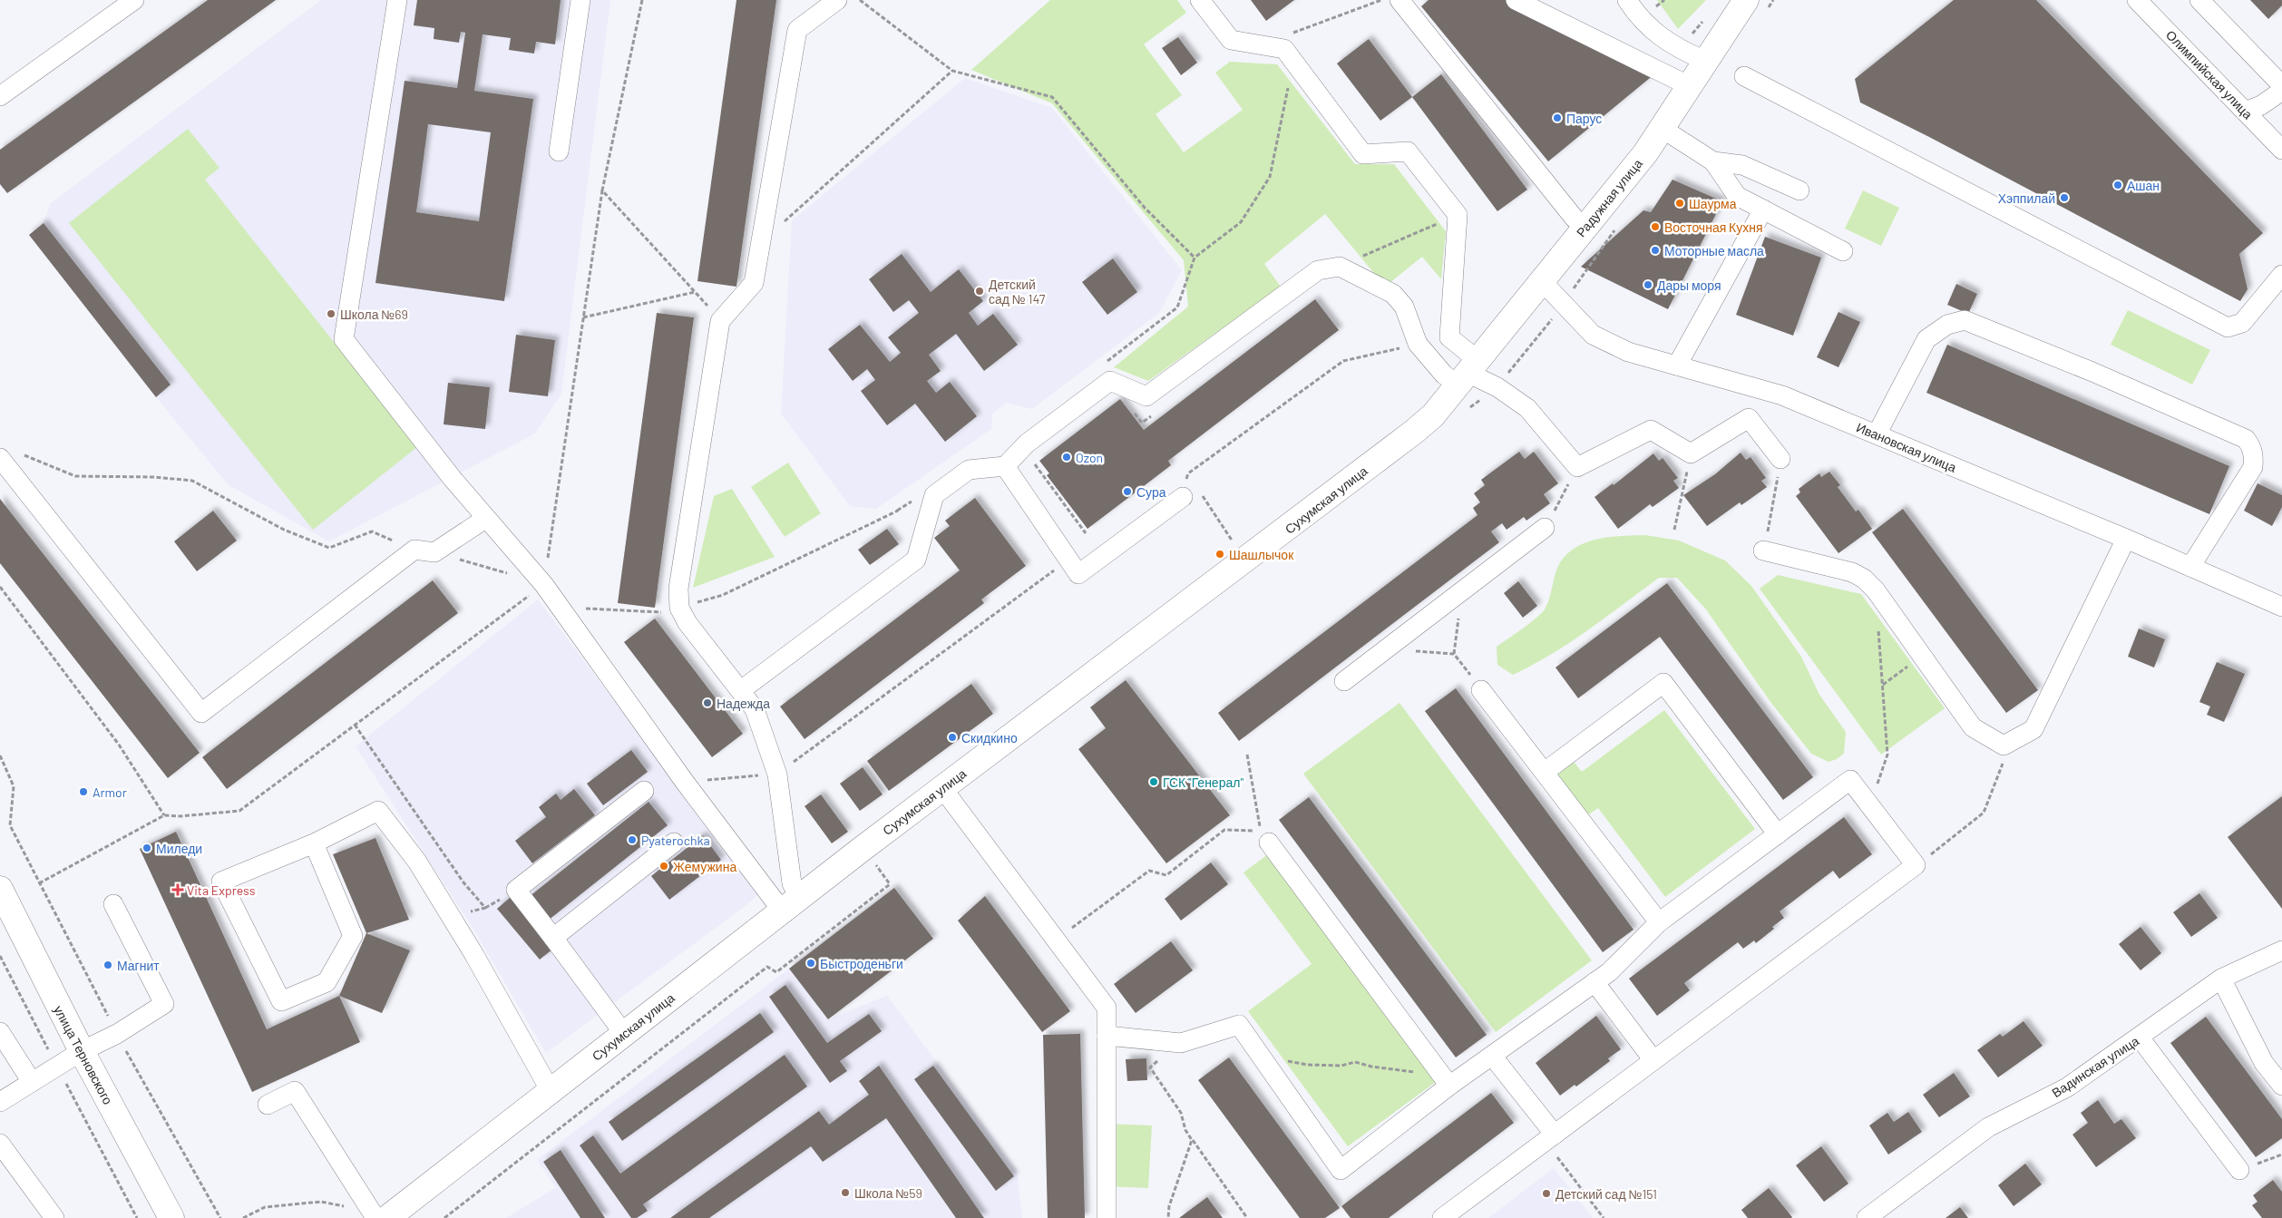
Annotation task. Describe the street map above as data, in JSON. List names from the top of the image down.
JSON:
{
  "streets": {
    "main road": ["Радужная улица", "Сухумская улица", "улица Терновского"],
    "street": ["Олимпийская улица", "Ивановская улица", "Вадинская улица"]
  },
  "crossings": [
    ["Радужная улица", "Ивановская улица"],
    ["Радужная улица", "Сухумская улица"]
  ],
  "places": {
    "other": [
      "Парус",
      "Ашан",
      "Хэппилай",
      "Шаурма",
      "Восточная Кухня",
      "Моторные масла",
      "Дары моря",
      "Детский сад № 147",
      "Школа №69",
      "Ozon",
      "Сура",
      "Шашлычок",
      "Надежда",
      "Скидкино",
      "ГСК \"Генерал\"",
      "Armor",
      "Pyaterochka",
      "Миледи",
      "Жемужина",
      "Быстроденьги",
      "Магнит",
      "Школа №59",
      "Детский сад №151"
    ],
    "health": ["Vita Express"]
  }
}
